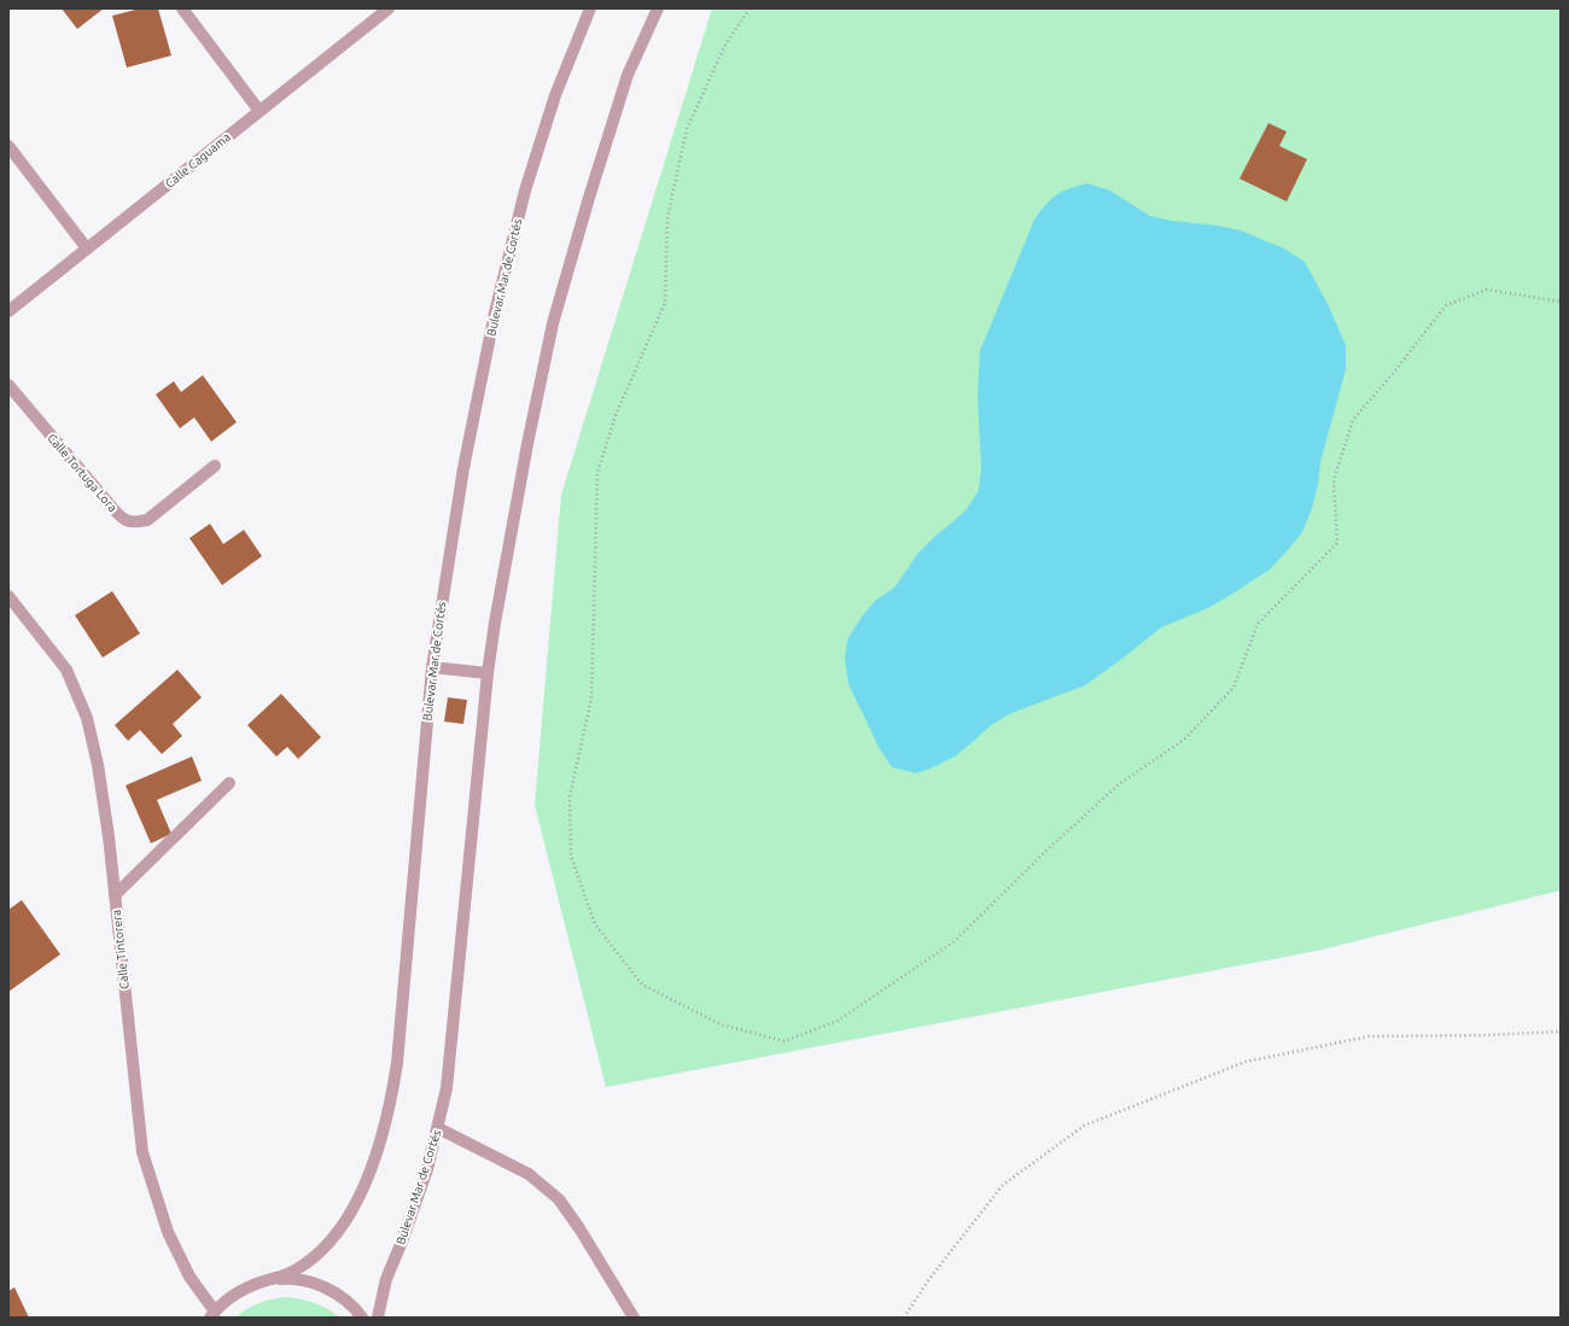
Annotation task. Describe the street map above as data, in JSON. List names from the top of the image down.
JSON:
{
  "streets": {
    "street": [
      "Calle Caguama",
      "Bulevar Mar de Cortés",
      "Calle Tortuga Lora",
      "Calle Tintorera"
    ]
  },
  "crossings": [
    ["Bulevar Mar de Cortés", "Calle Tintorera"]
  ]
}
